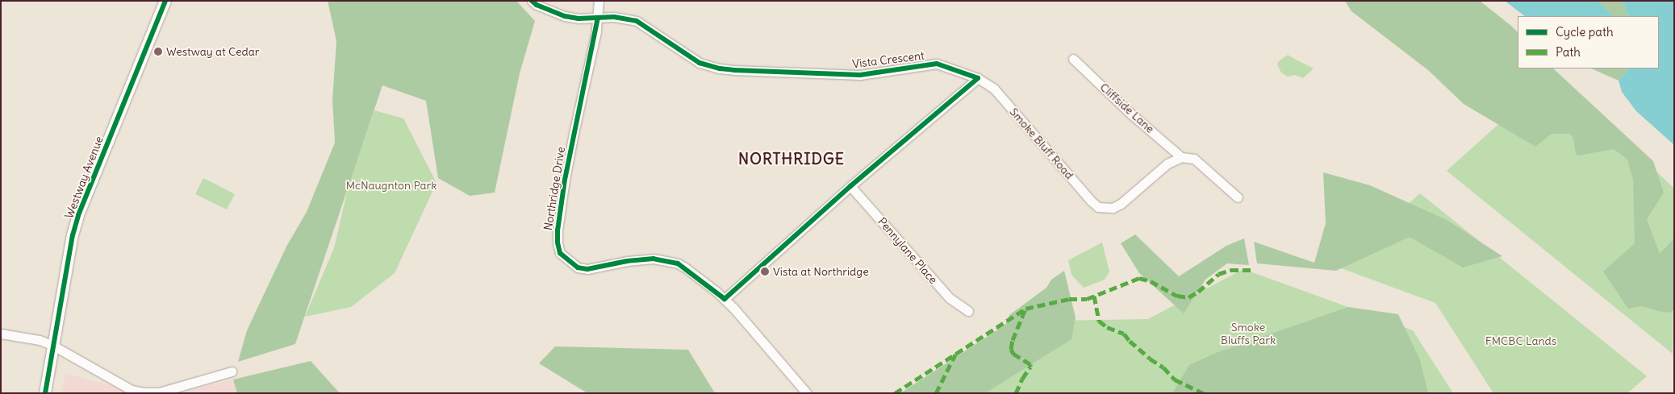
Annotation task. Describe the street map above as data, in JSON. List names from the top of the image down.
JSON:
{
  "streets": {
    "street": [
      "Vista Crescent",
      "Cliffside Lane",
      "Smoke Bluff Road",
      "Westway Avenue",
      "Northridge Drive",
      "Pennylane Place"
    ]
  },
  "crossings": [
    ["Vista Crescent", "Smoke Bluff Road"],
    ["Vista Crescent", "Northridge Drive"],
    ["Cliffside Lane", "Smoke Bluff Road"]
  ],
  "districts": ["NORTHRIDGE"],
  "parks": ["McNaugnton Park", "Smoke Bluffs Park", "FMCBC Lands"],
  "places": ["Westway at Cedar", "Vista at Northridge"],
  "legend": ["Cycle path", "Path"]
}
